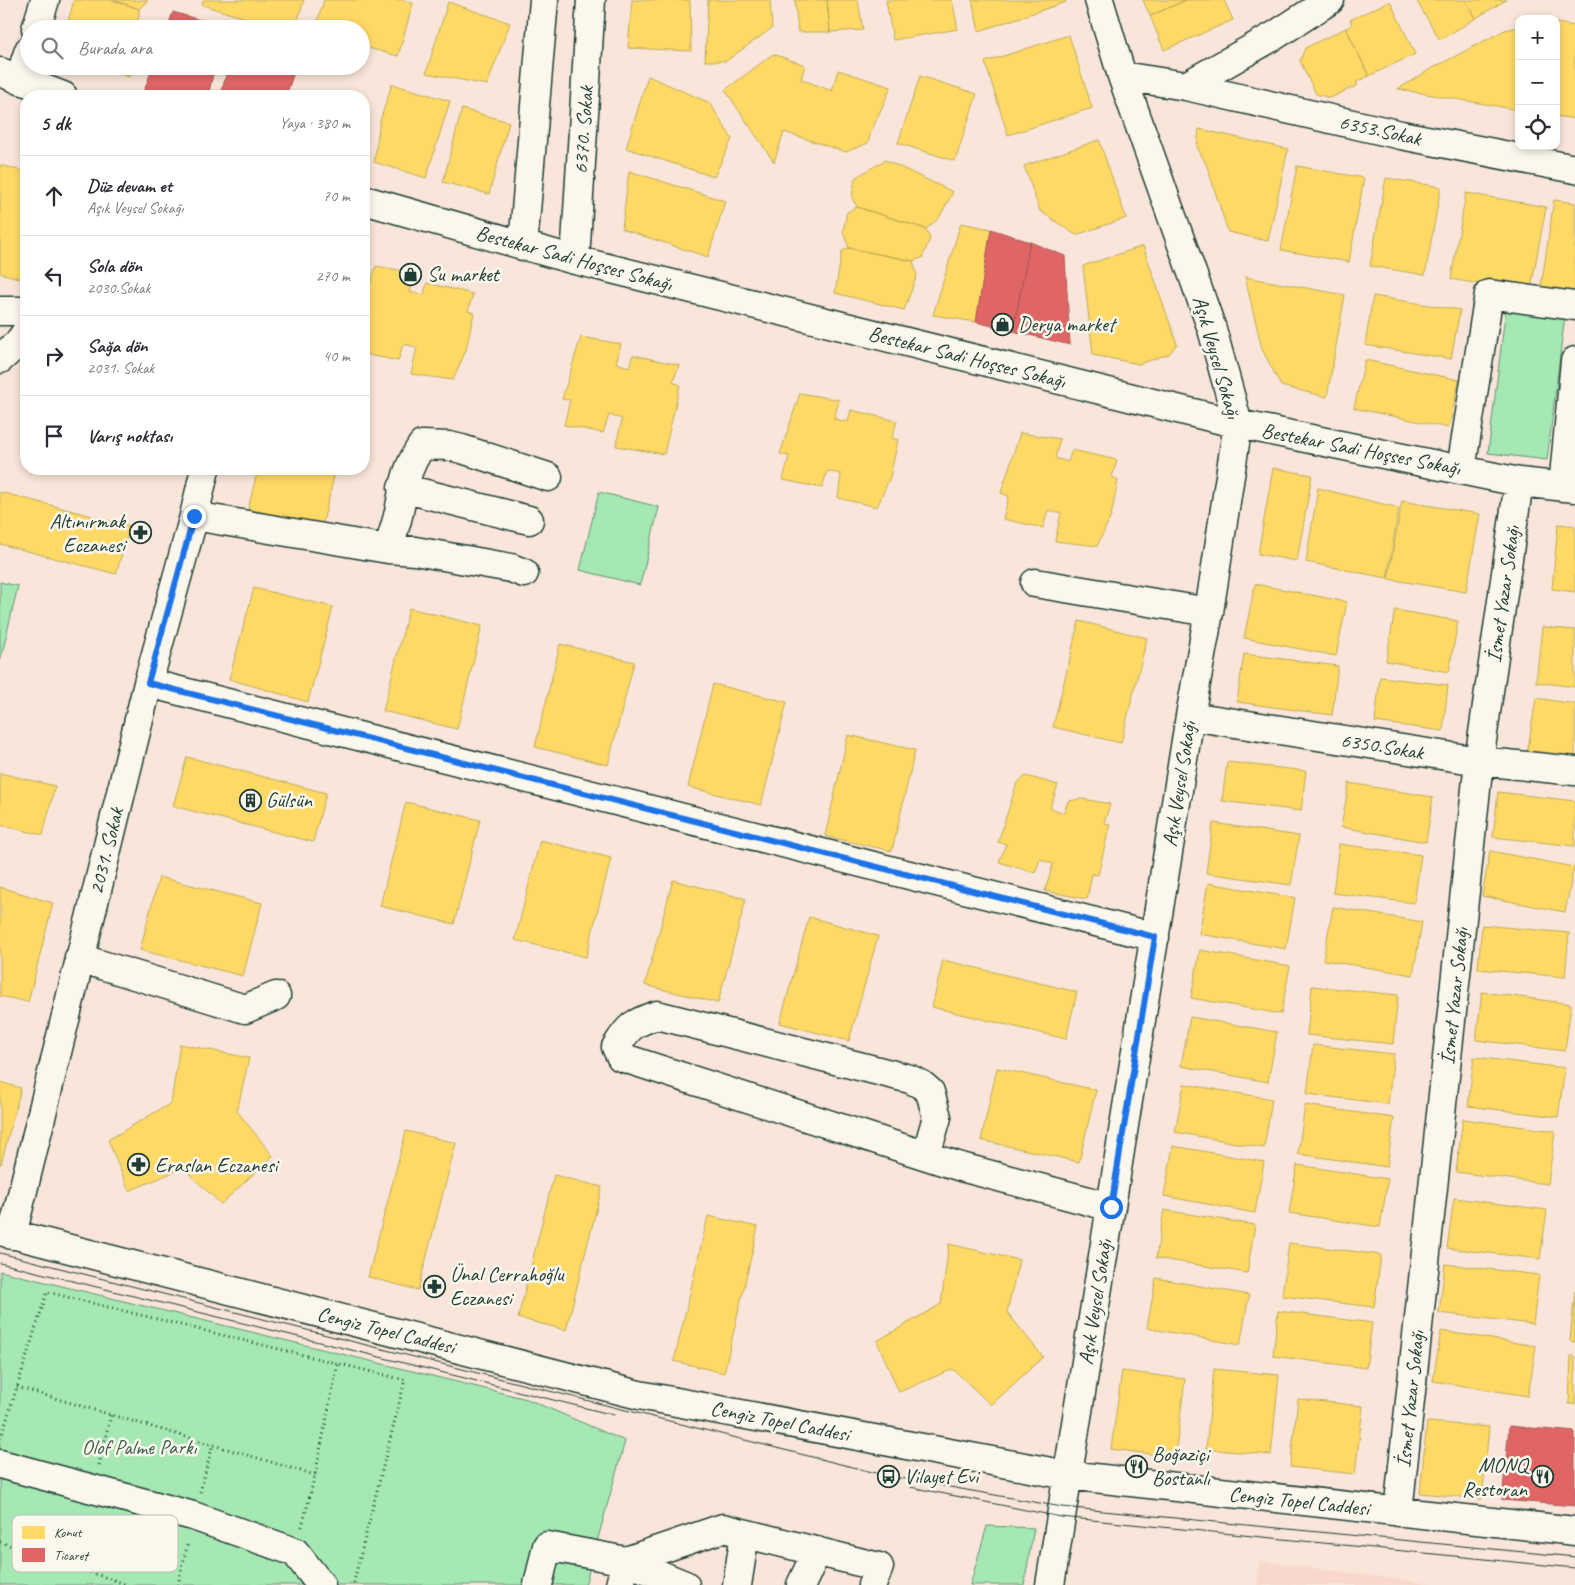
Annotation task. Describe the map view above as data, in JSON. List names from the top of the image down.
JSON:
{
  "streets": {
    "street": [
      "6370. Sokak",
      "6353.Sokak",
      "Bestekar Sadi Hoşses Sokağı",
      "Aşık Veysel Sokağı",
      "İsmet Yazar Sokağı",
      "6350.Sokak",
      "2031. Sokak",
      "Cengiz Topel Caddesi"
    ]
  },
  "crossings": [
    ["6370. Sokak", "Bestekar Sadi Hoşses Sokağı"],
    ["6353.Sokak", "Aşık Veysel Sokağı"],
    ["Bestekar Sadi Hoşses Sokağı", "Aşık Veysel Sokağı"],
    ["Bestekar Sadi Hoşses Sokağı", "İsmet Yazar Sokağı"],
    ["Aşık Veysel Sokağı", "6350.Sokak"],
    ["Aşık Veysel Sokağı", "Cengiz Topel Caddesi"],
    ["İsmet Yazar Sokağı", "6350.Sokak"],
    ["İsmet Yazar Sokağı", "Cengiz Topel Caddesi"],
    ["2031. Sokak", "Cengiz Topel Caddesi"]
  ],
  "parks": ["Olof Palme Parkı"],
  "places": {
    "shop": ["Su market", "Derya market"],
    "pharmacy": ["Altınırmak Eczanesi", "Eraslan Eczanesi", "Ünal Cerrahoğlu Eczanesi"],
    "building": ["Gülsün"],
    "restaurant": ["Boğaziçi Bostanlı", "MONQ Restoran"],
    "bus stop": ["Vilayet Evi"]
  },
  "legend": ["Konut", "Ticaret"],
  "page": {
    "map_buttons": ["+", "−"],
    "search": "Burada ara",
    "heading": ["5 dk", "Yaya · 380 m"],
    "list": [
      ["Düz devam et", "Aşık Veysel Sokağı", "70 m"],
      ["Sola dön", "2030.Sokak", "270 m"],
      ["Sağa dön", "2031. Sokak", "40 m"],
      "Varış noktası"
    ]
  }
}
